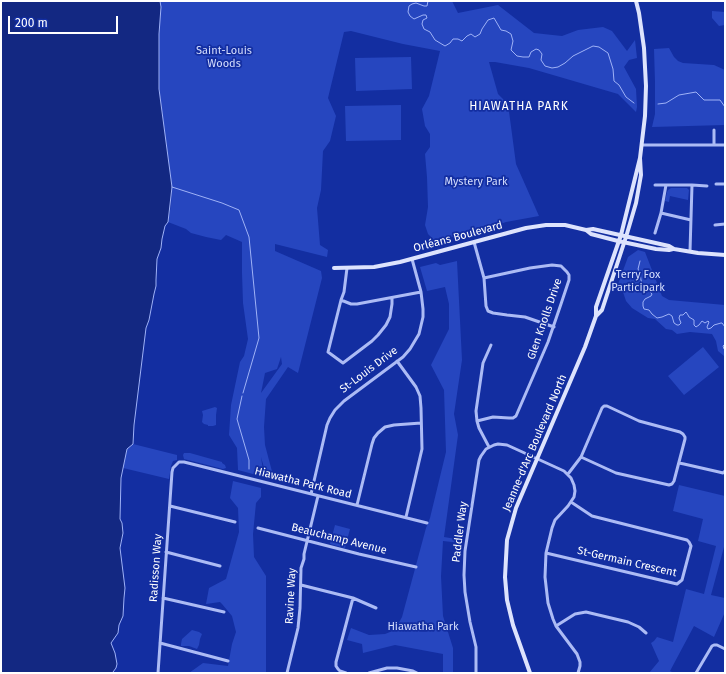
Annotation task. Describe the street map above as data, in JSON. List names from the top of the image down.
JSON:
{
  "streets": {
    "main road": ["Orléans Boulevard", "Jeanne-d'Arc Boulevard North"],
    "street": [
      "Glen Knolls Drive",
      "St-Louis Drive",
      "Hiawatha Park Road",
      "Paddler Way",
      "Beauchamp Avenue",
      "St-Germain Crescent",
      "Radisson Way",
      "Ravine Way"
    ]
  },
  "crossings": [
    ["Orléans Boulevard", "St-Louis Drive"],
    ["Orléans Boulevard", "Jeanne-d'Arc Boulevard North"],
    ["St-Louis Drive", "Hiawatha Park Road"],
    ["Hiawatha Park Road", "Radisson Way"],
    ["Hiawatha Park Road", "Ravine Way"],
    ["Beauchamp Avenue", "Ravine Way"]
  ],
  "districts": ["HIAWATHA PARK"],
  "parks": [
    "Saint-Louis Woods",
    "Mystery Park",
    "Terry Fox Participark",
    "Hiawatha Park"
  ],
  "scale_bar": "200 m"
}
